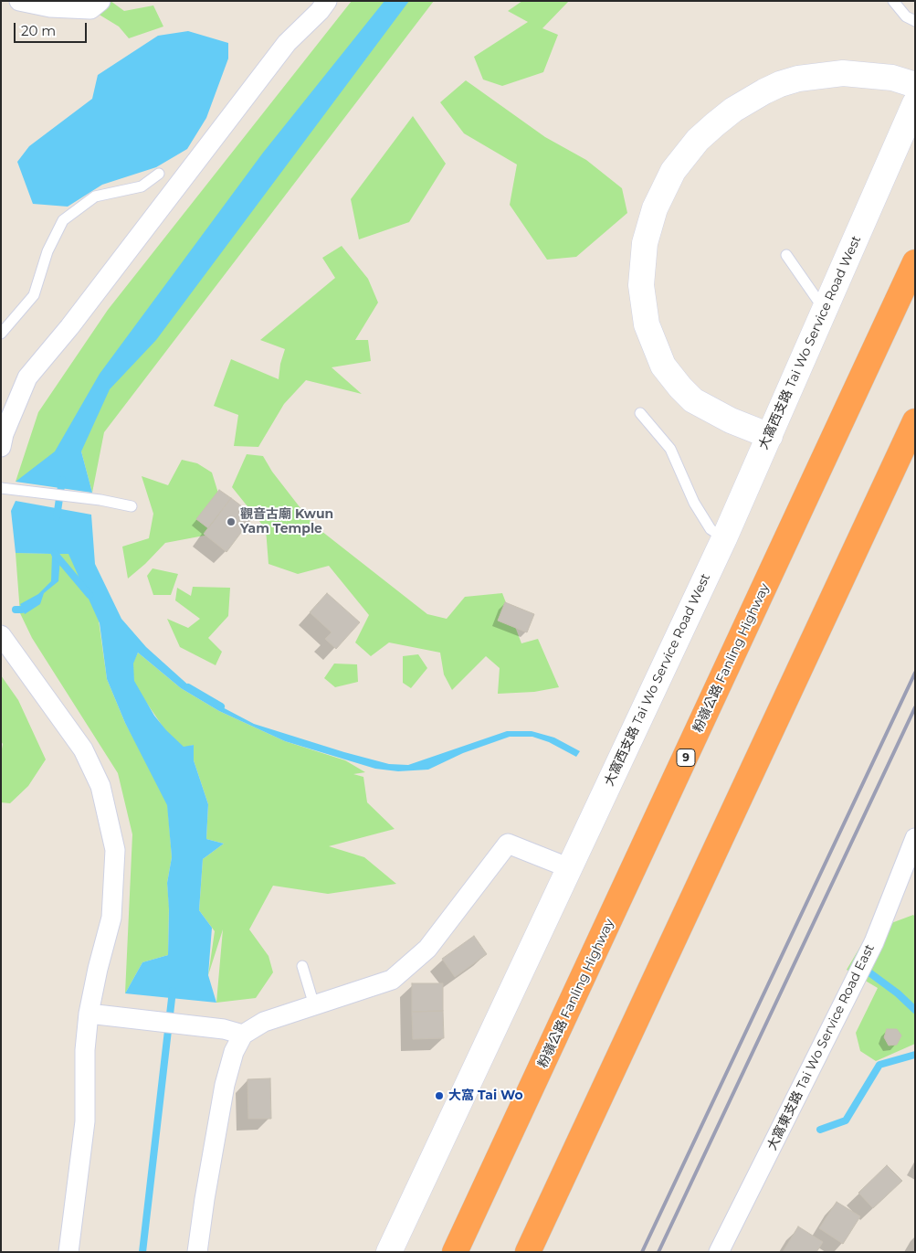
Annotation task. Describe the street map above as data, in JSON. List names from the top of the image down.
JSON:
{
  "streets": {
    "highway": ["粉嶺公路 Fanling Highway", "9"],
    "main road": ["大窩西支路 Tai Wo Service Road West"],
    "street": ["大窩東支路 Tai Wo Service Road East"]
  },
  "places": ["觀音古廟 Kwun Yam Temple", "大窩 Tai Wo"],
  "scale_bar": "20 m"
}
